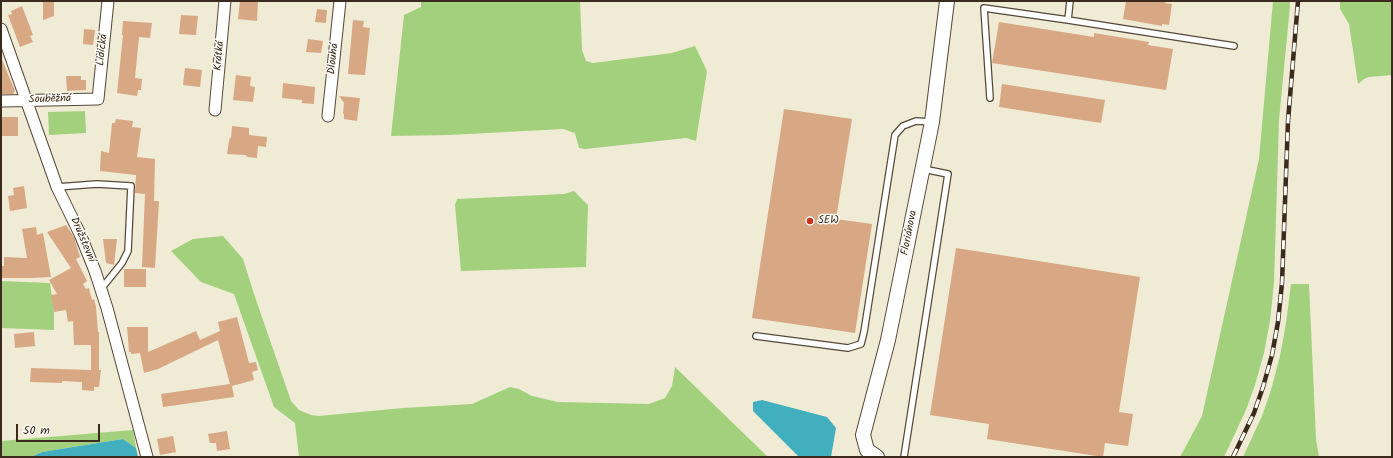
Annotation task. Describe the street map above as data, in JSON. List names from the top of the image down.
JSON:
{
  "streets": {
    "street": [
      "Lidická",
      "Krátká",
      "Dlouhá",
      "Souběžná",
      "Floriánova",
      "Družstevní"
    ]
  },
  "crossings": [
    ["Lidická", "Souběžná"],
    ["Souběžná", "Družstevní"]
  ],
  "places": ["SEW"],
  "scale_bar": "50 m"
}
